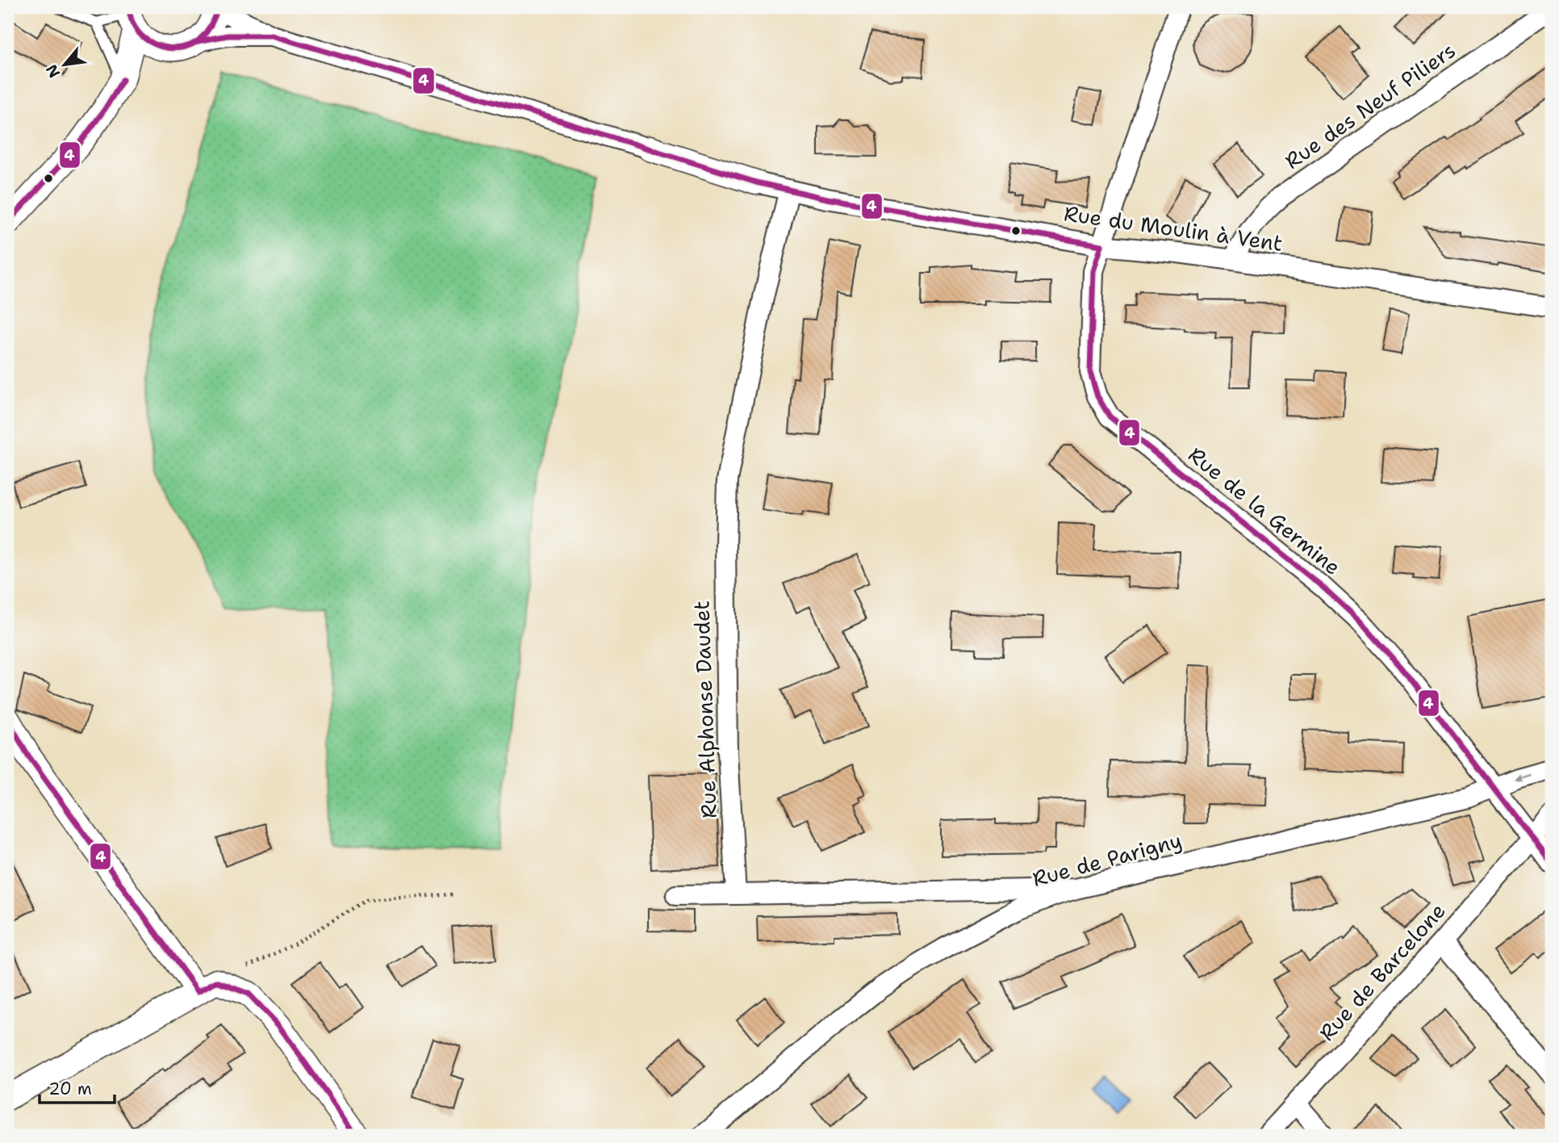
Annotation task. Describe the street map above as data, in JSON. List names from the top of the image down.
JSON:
{
  "streets": {
    "street": [
      "Rue des Neuf Piliers",
      "Rue du Moulin à Vent",
      "Rue de la Germine",
      "Rue Alphonse Daudet",
      "Rue de Parigny",
      "Rue de Barcelone"
    ]
  },
  "crossings": [
    ["Rue des Neuf Piliers", "Rue du Moulin à Vent"],
    ["Rue du Moulin à Vent", "Rue de la Germine"],
    ["Rue du Moulin à Vent", "Rue Alphonse Daudet"],
    ["Rue de la Germine", "Rue de Parigny"],
    ["Rue de la Germine", "Rue de Barcelone"]
  ],
  "lines": ["transit line 4"],
  "scale_bar": "20 m",
  "north": "bottom left"
}
